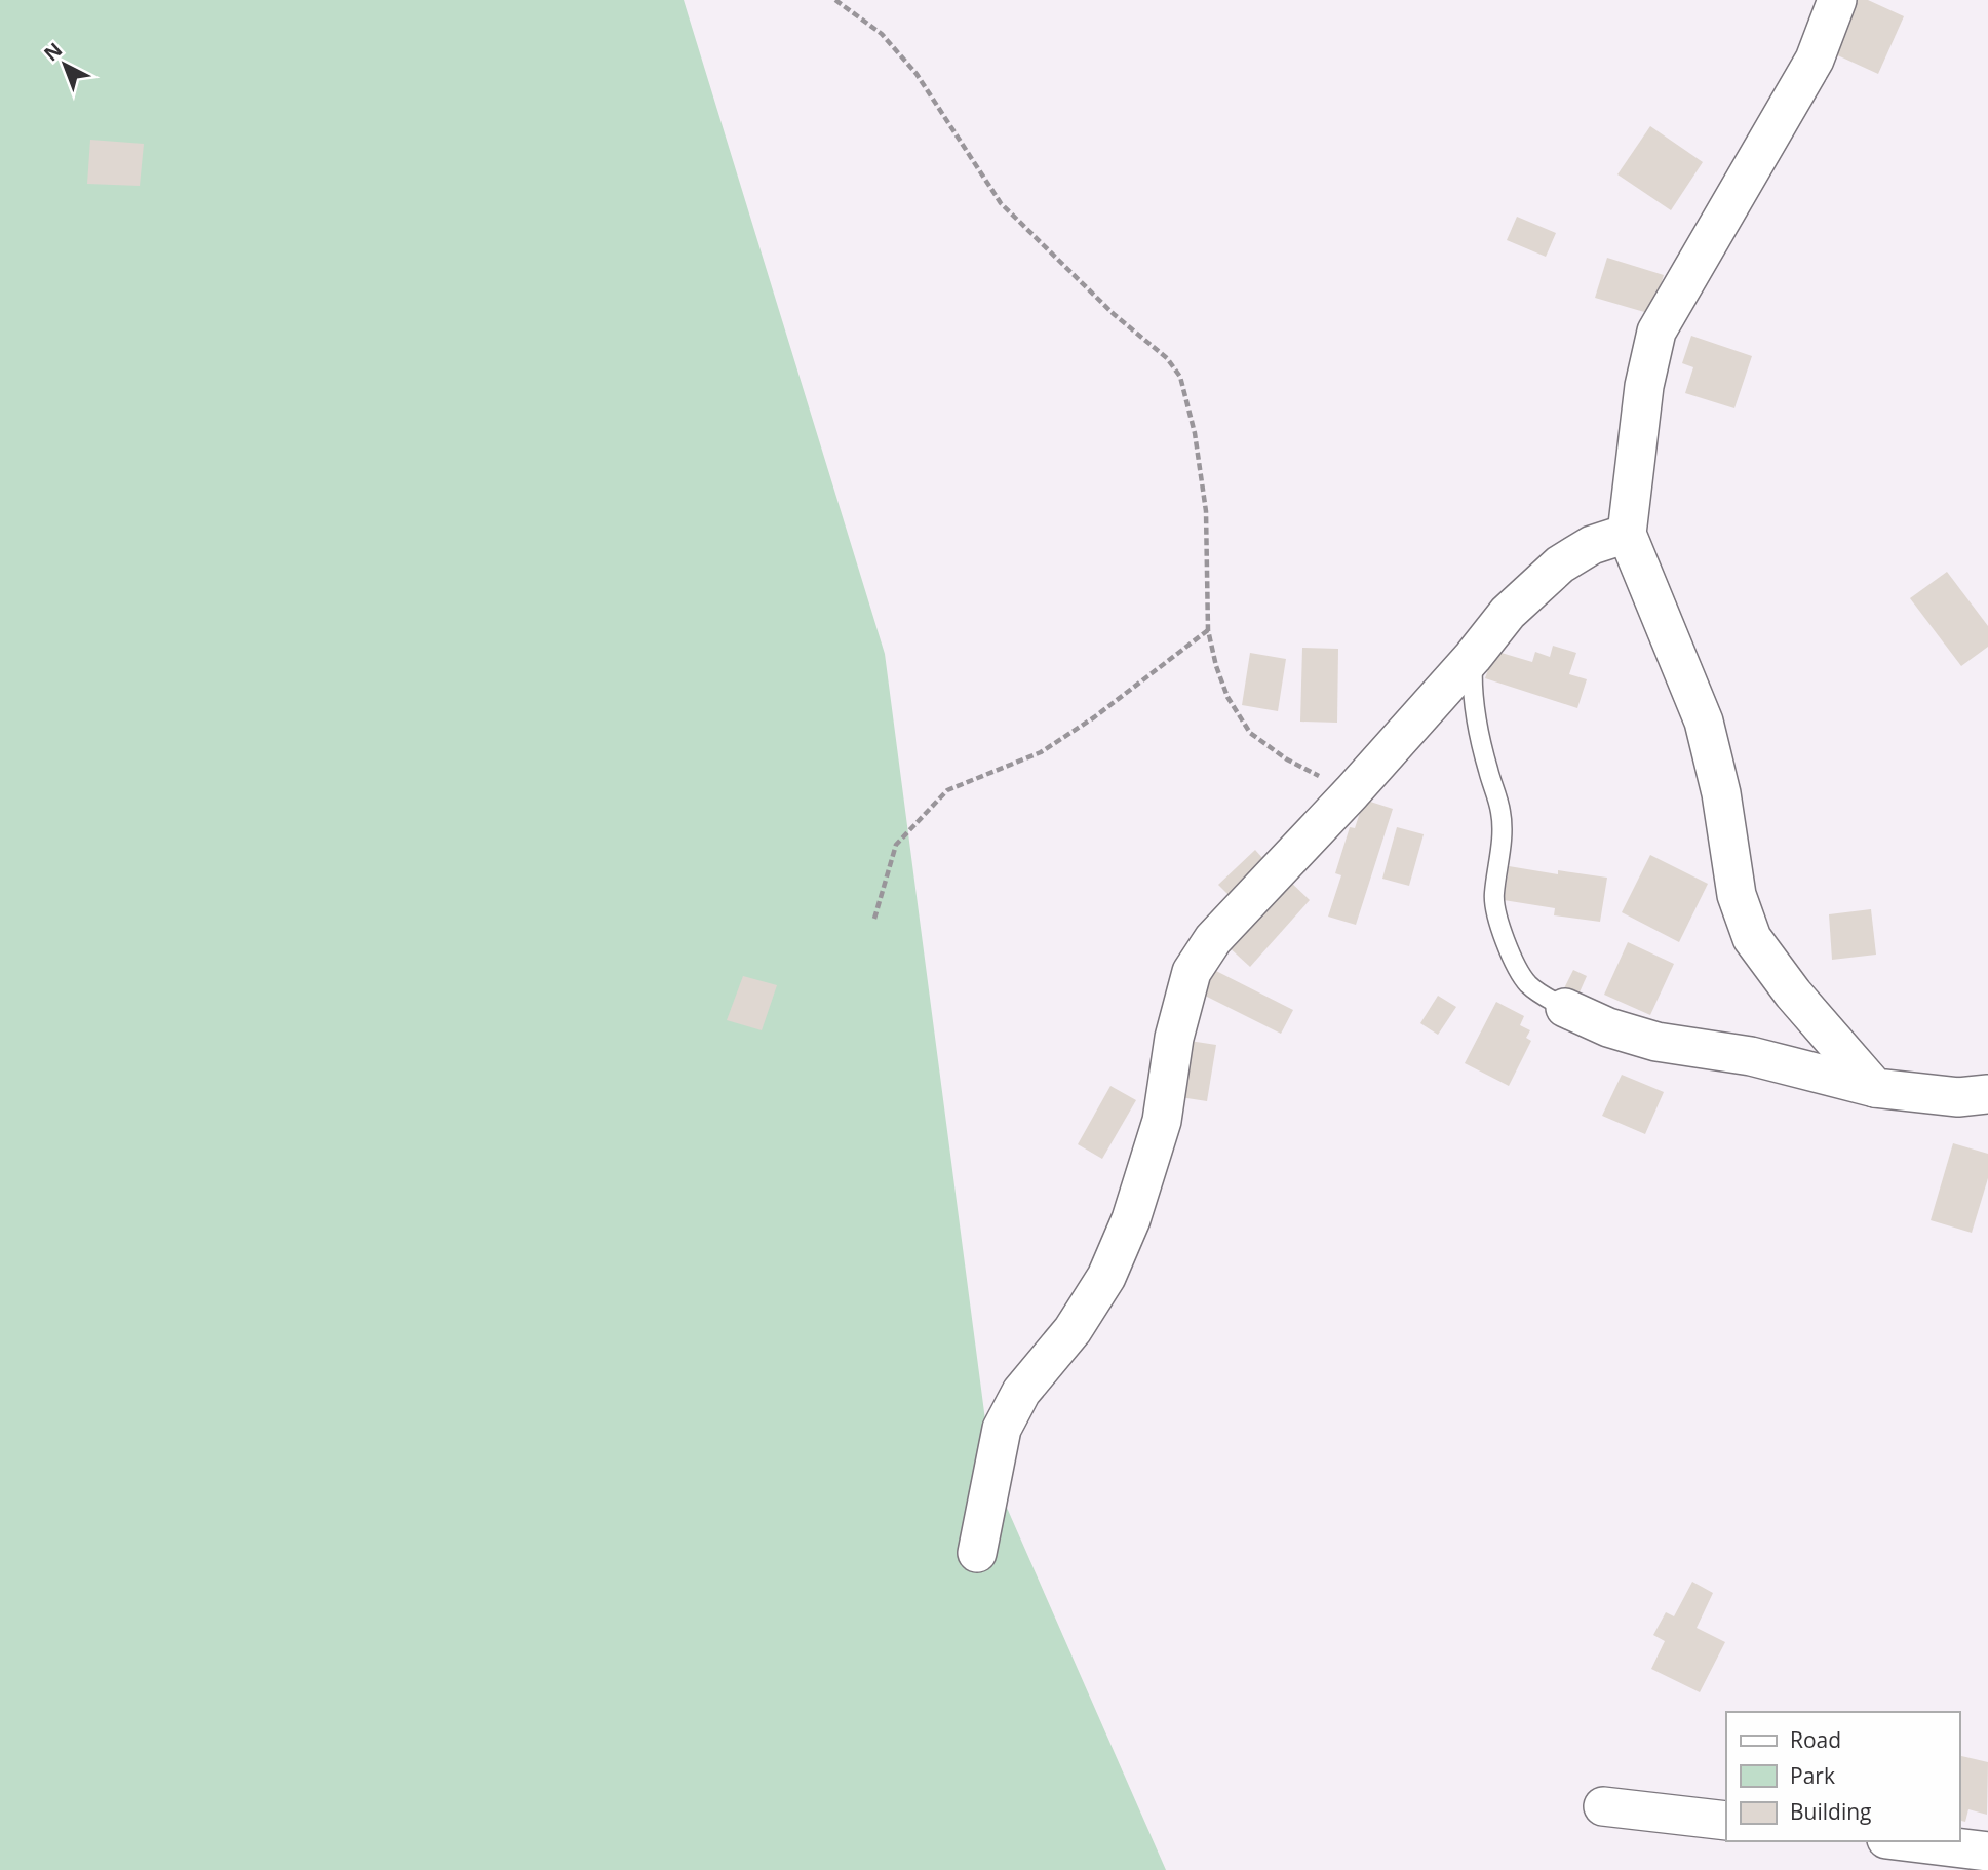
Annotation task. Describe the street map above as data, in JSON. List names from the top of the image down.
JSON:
{
  "legend": ["Road", "Park", "Building"],
  "north": "top left"
}
